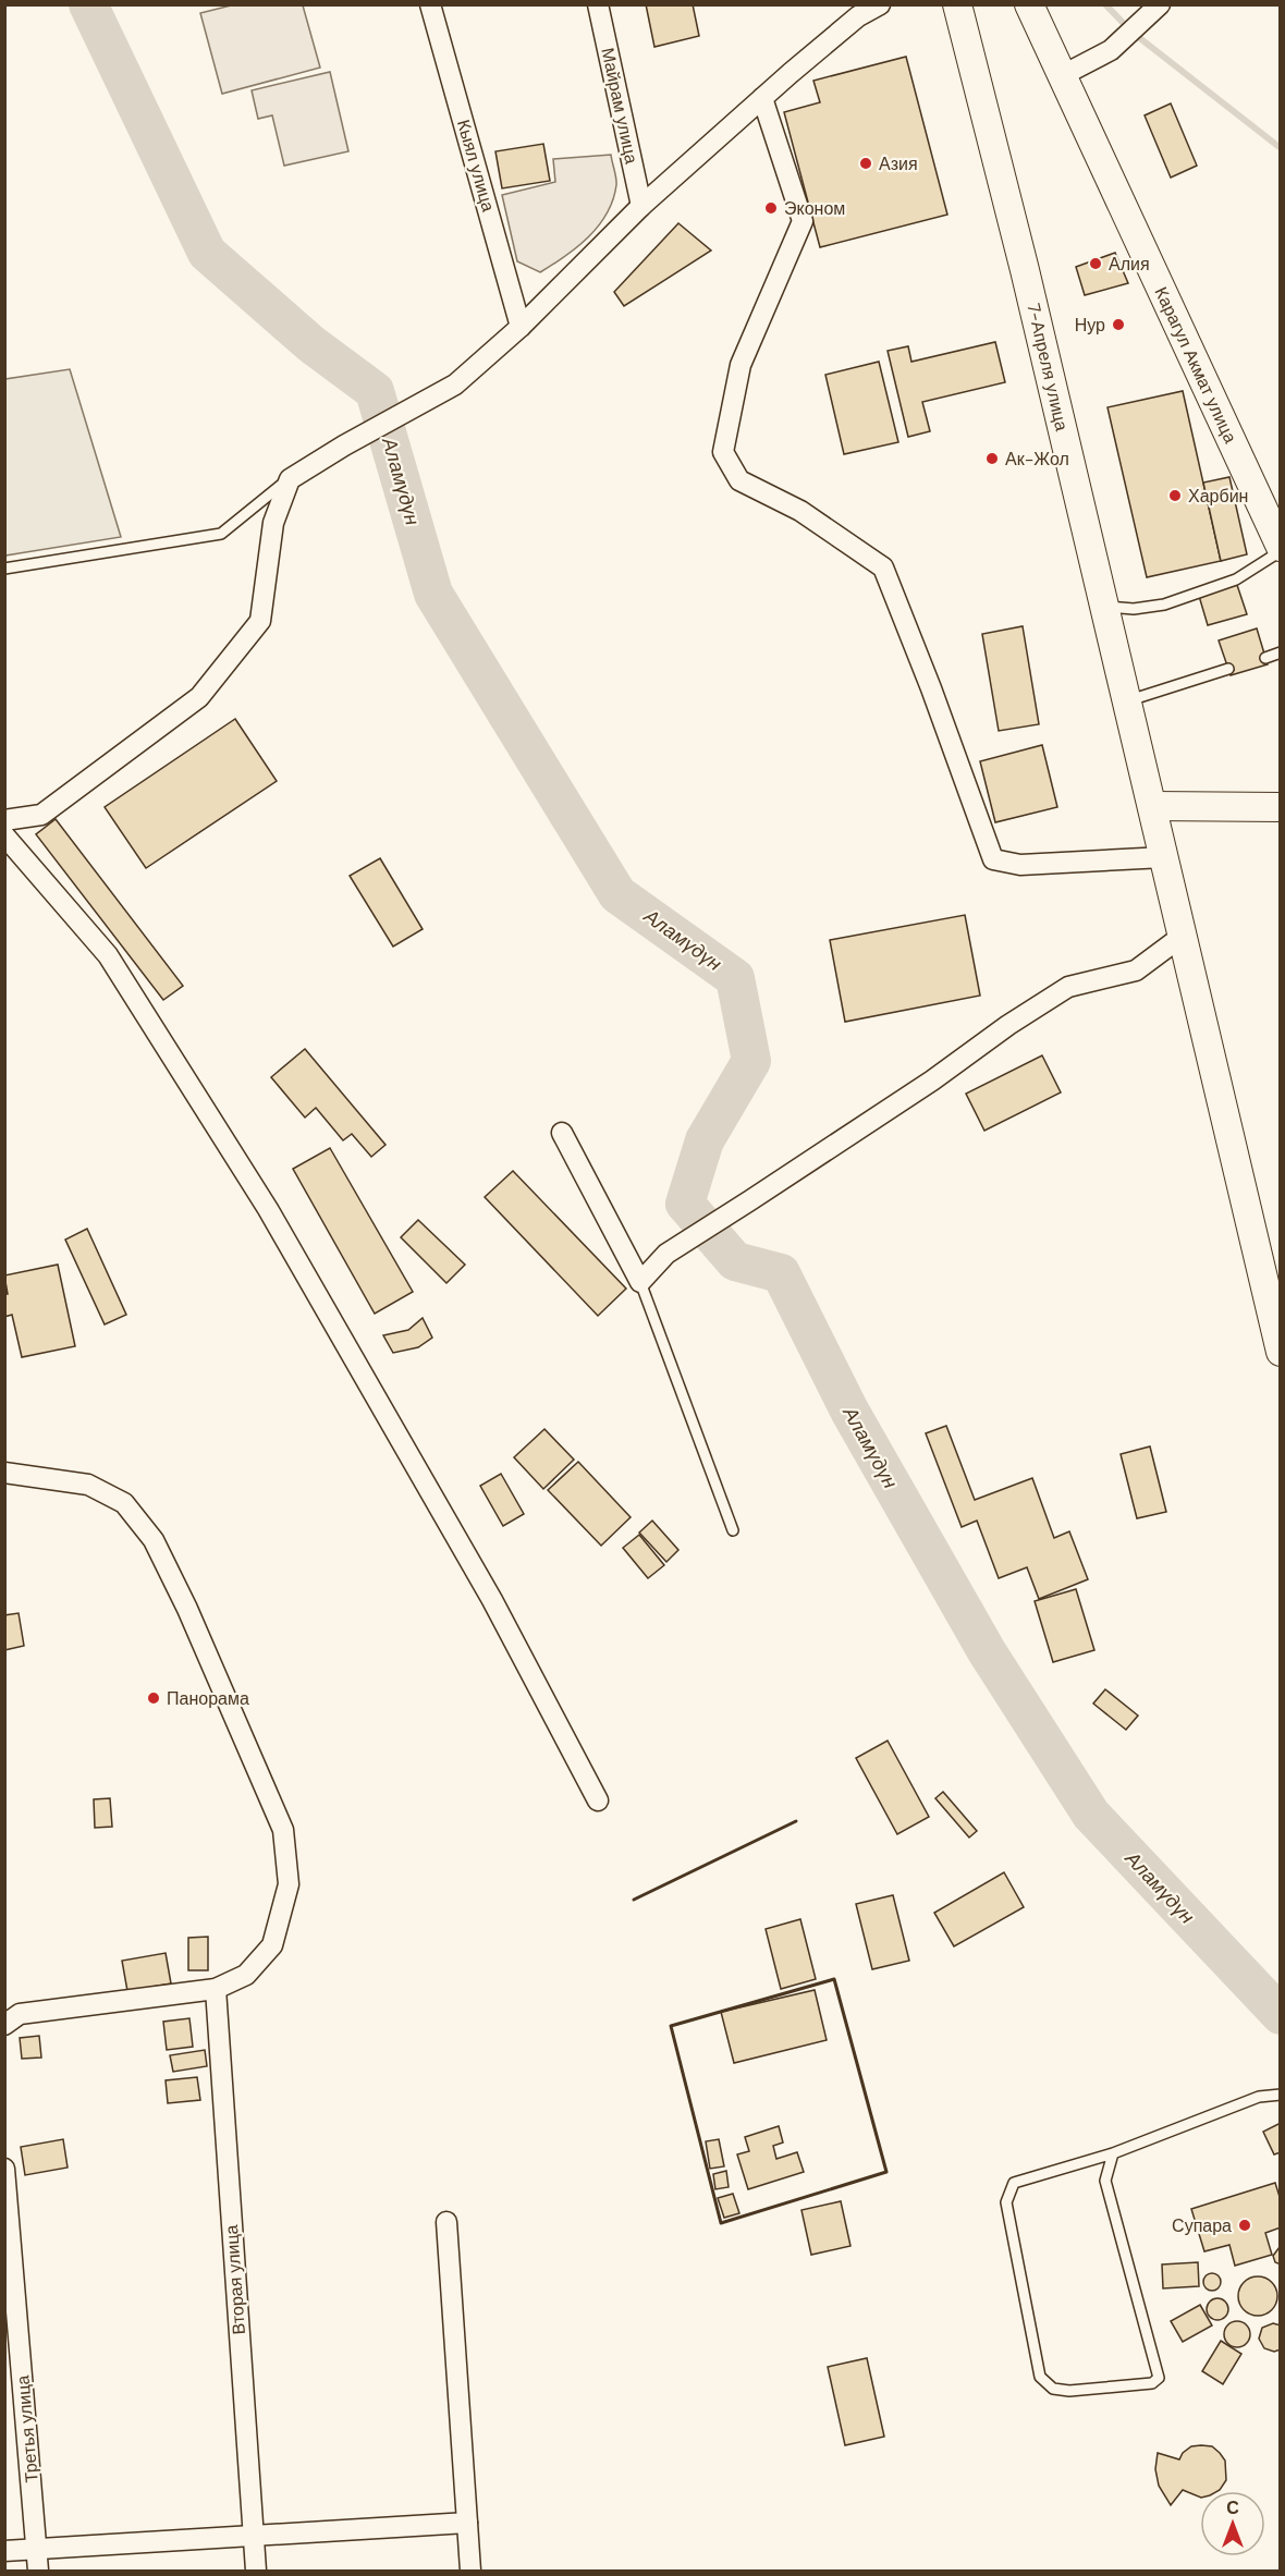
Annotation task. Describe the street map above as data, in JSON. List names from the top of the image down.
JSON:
{
  "streets": {
    "main road": ["Карагул Акмат улица", "7-Апреля улица"],
    "street": [
      "Майрам улица",
      "Кыял улица",
      "Вторая улица",
      "Третья улица"
    ]
  },
  "water": ["Аламүдүн"],
  "places": [
    "Азия",
    "Эконом",
    "Алия",
    "Нур",
    "Ак-Жол",
    "Харбин",
    "Панорама",
    "Супара"
  ],
  "north": "top"
}
